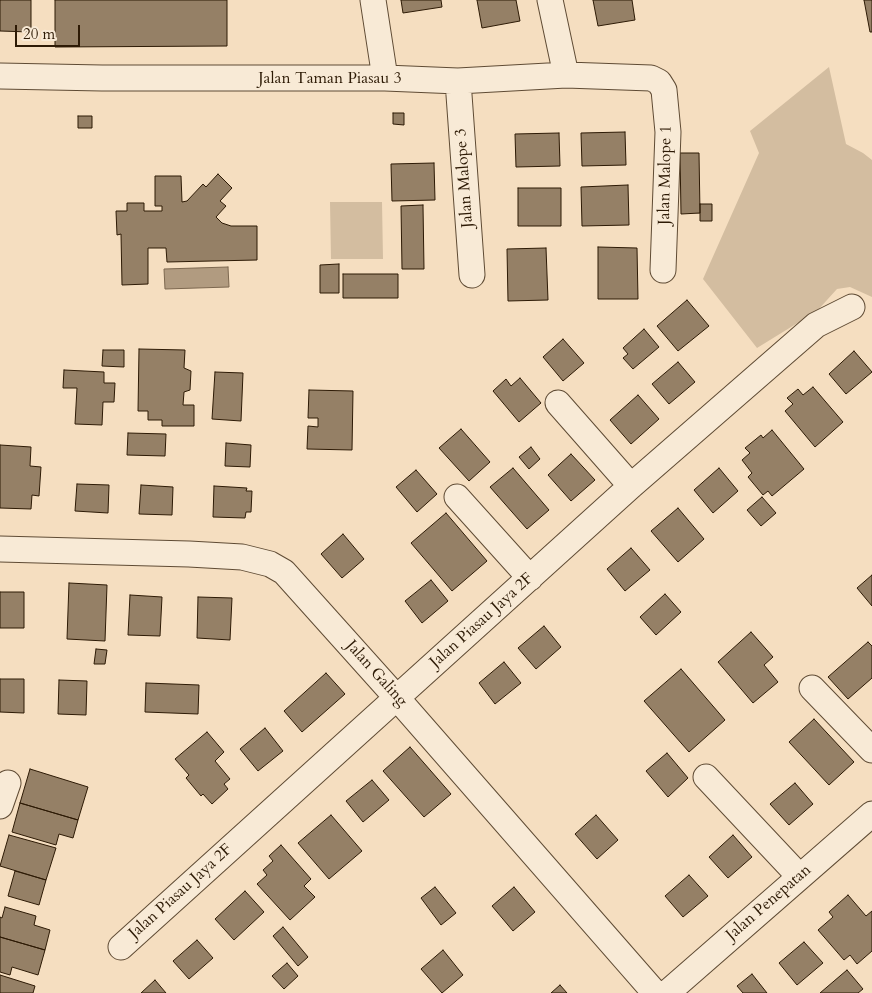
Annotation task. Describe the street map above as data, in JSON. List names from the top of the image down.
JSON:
{
  "streets": {
    "street": [
      "Jalan Taman Piasau 3",
      "Jalan Malope 1",
      "Jalan Malope 3",
      "Jalan Piasau Jaya 2F",
      "Jalan Galing",
      "Jalan Penepatan"
    ]
  },
  "crossings": [
    ["Jalan Taman Piasau 3", "Jalan Malope 1"],
    ["Jalan Taman Piasau 3", "Jalan Malope 3"],
    ["Jalan Piasau Jaya 2F", "Jalan Galing"]
  ],
  "scale_bar": "20 m"
}
